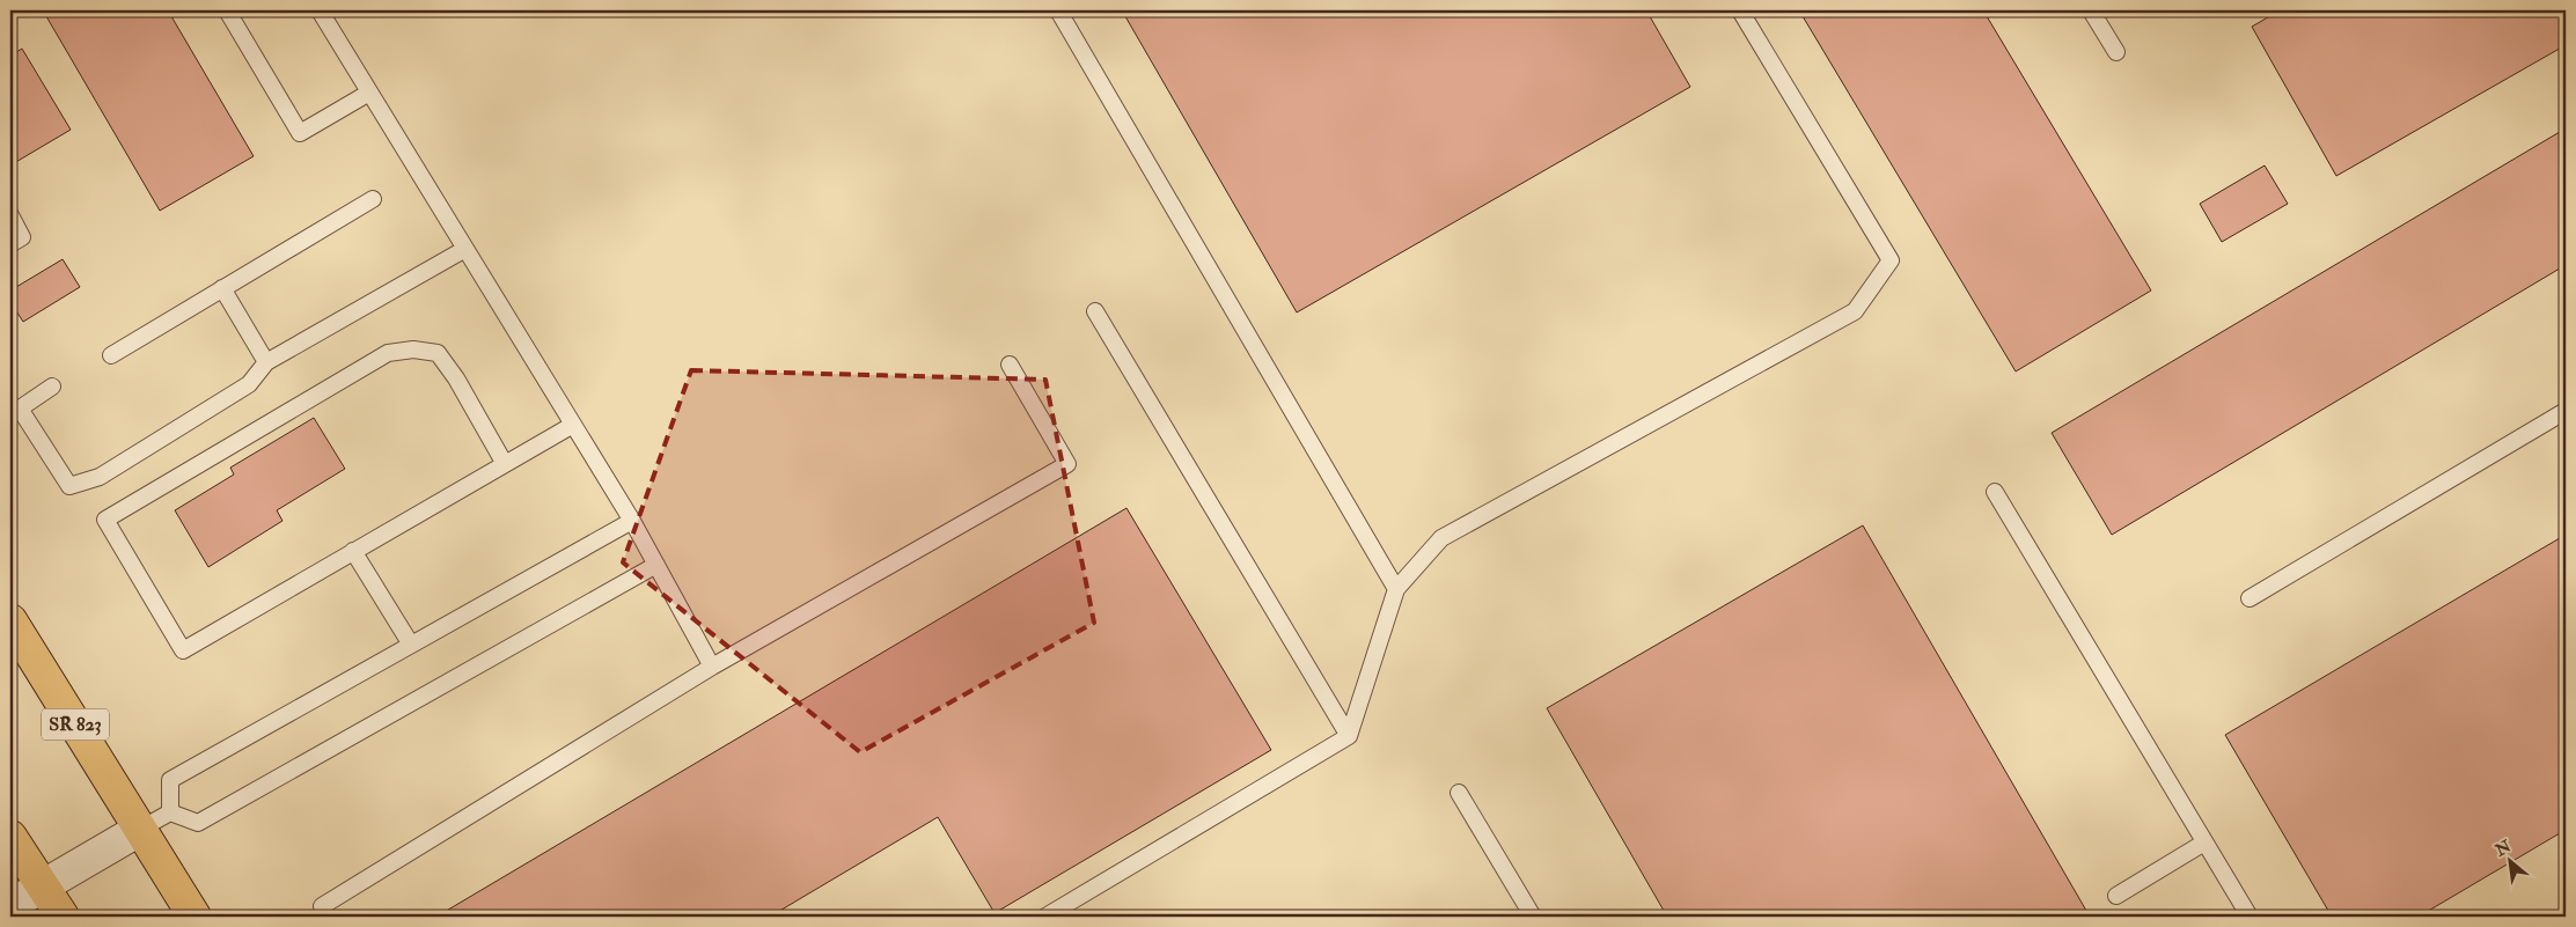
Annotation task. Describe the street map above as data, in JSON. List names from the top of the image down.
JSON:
{
  "streets": {
    "main road": ["SR 823"]
  },
  "north": "top left"
}
